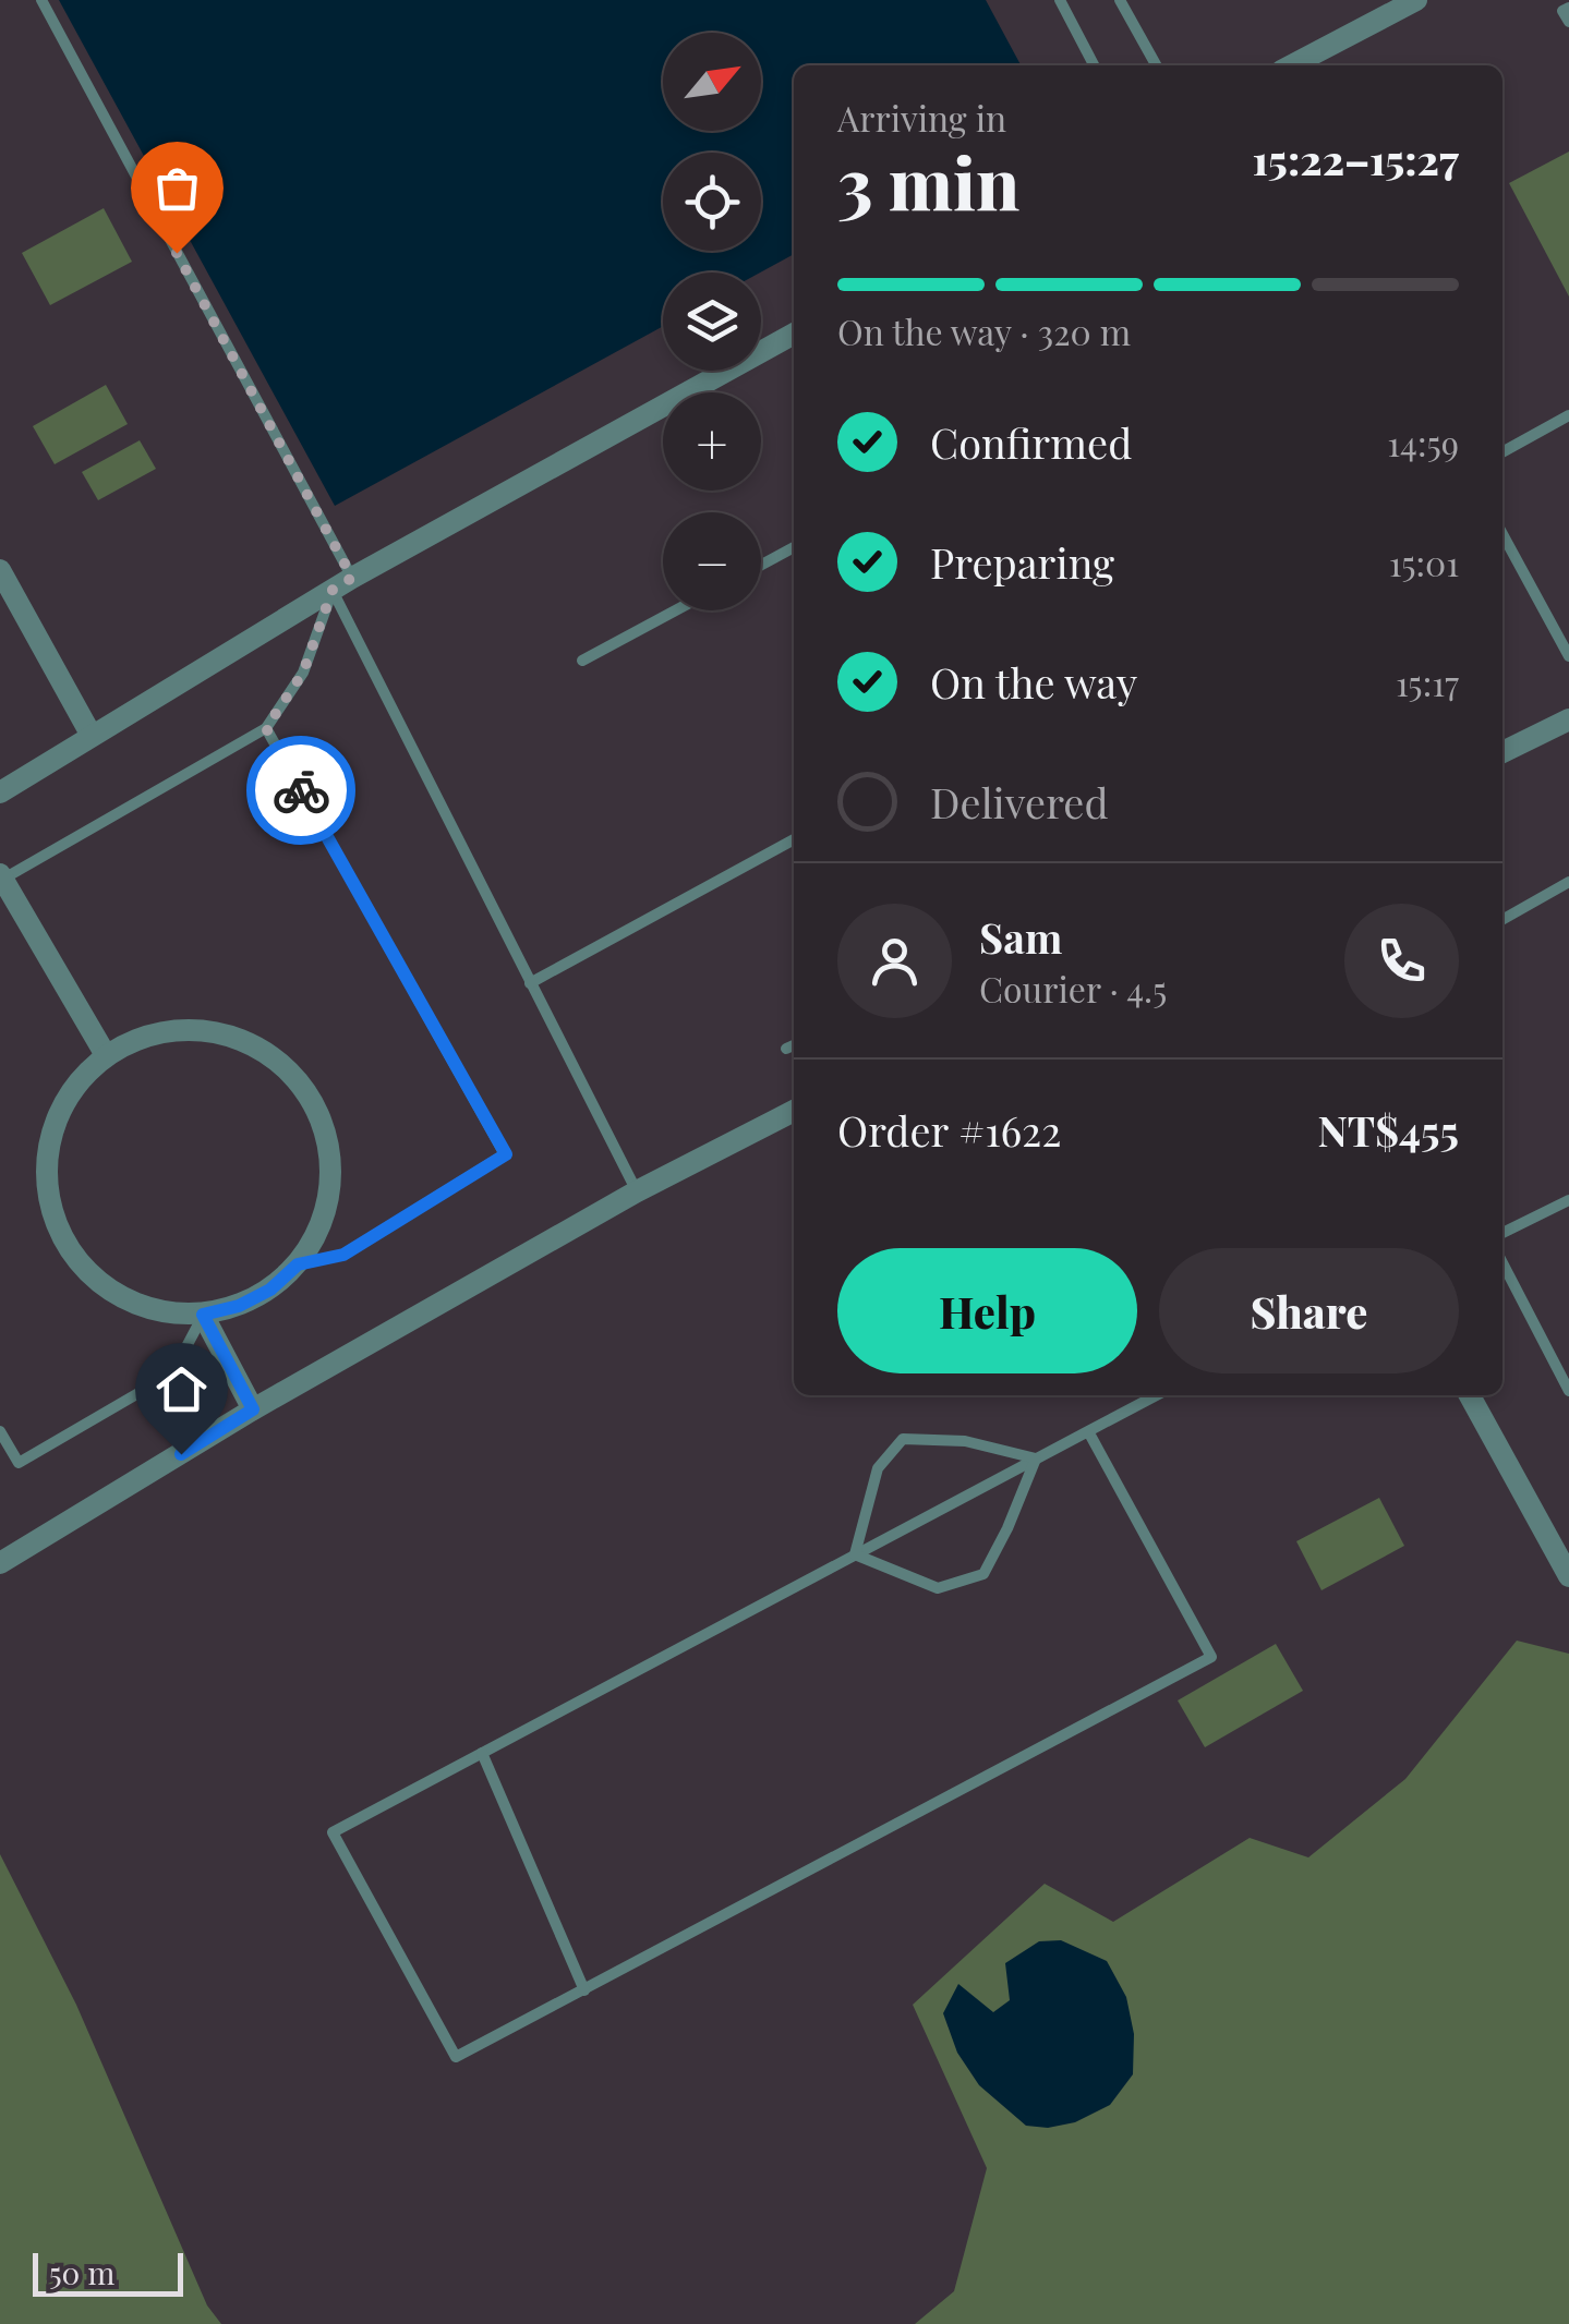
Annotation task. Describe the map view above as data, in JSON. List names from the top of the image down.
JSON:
{
  "scale_bar": "50 m",
  "north": "top right",
  "page": {
    "map_buttons": ["+", "−"],
    "heading": ["3 min", "Arriving in", "15:22–15:27"],
    "panel": [
      "Sam",
      "Courier · 4.5",
      "Order #1622",
      "NT$455"
    ],
    "bar": "On the way · 320 m",
    "list": [
      ["Confirmed", "14:59"],
      ["Preparing", "15:01"],
      ["On the way", "15:17"],
      "Delivered"
    ],
    "buttons": ["Help", "Share"],
    "scale": "50 m"
  }
}
